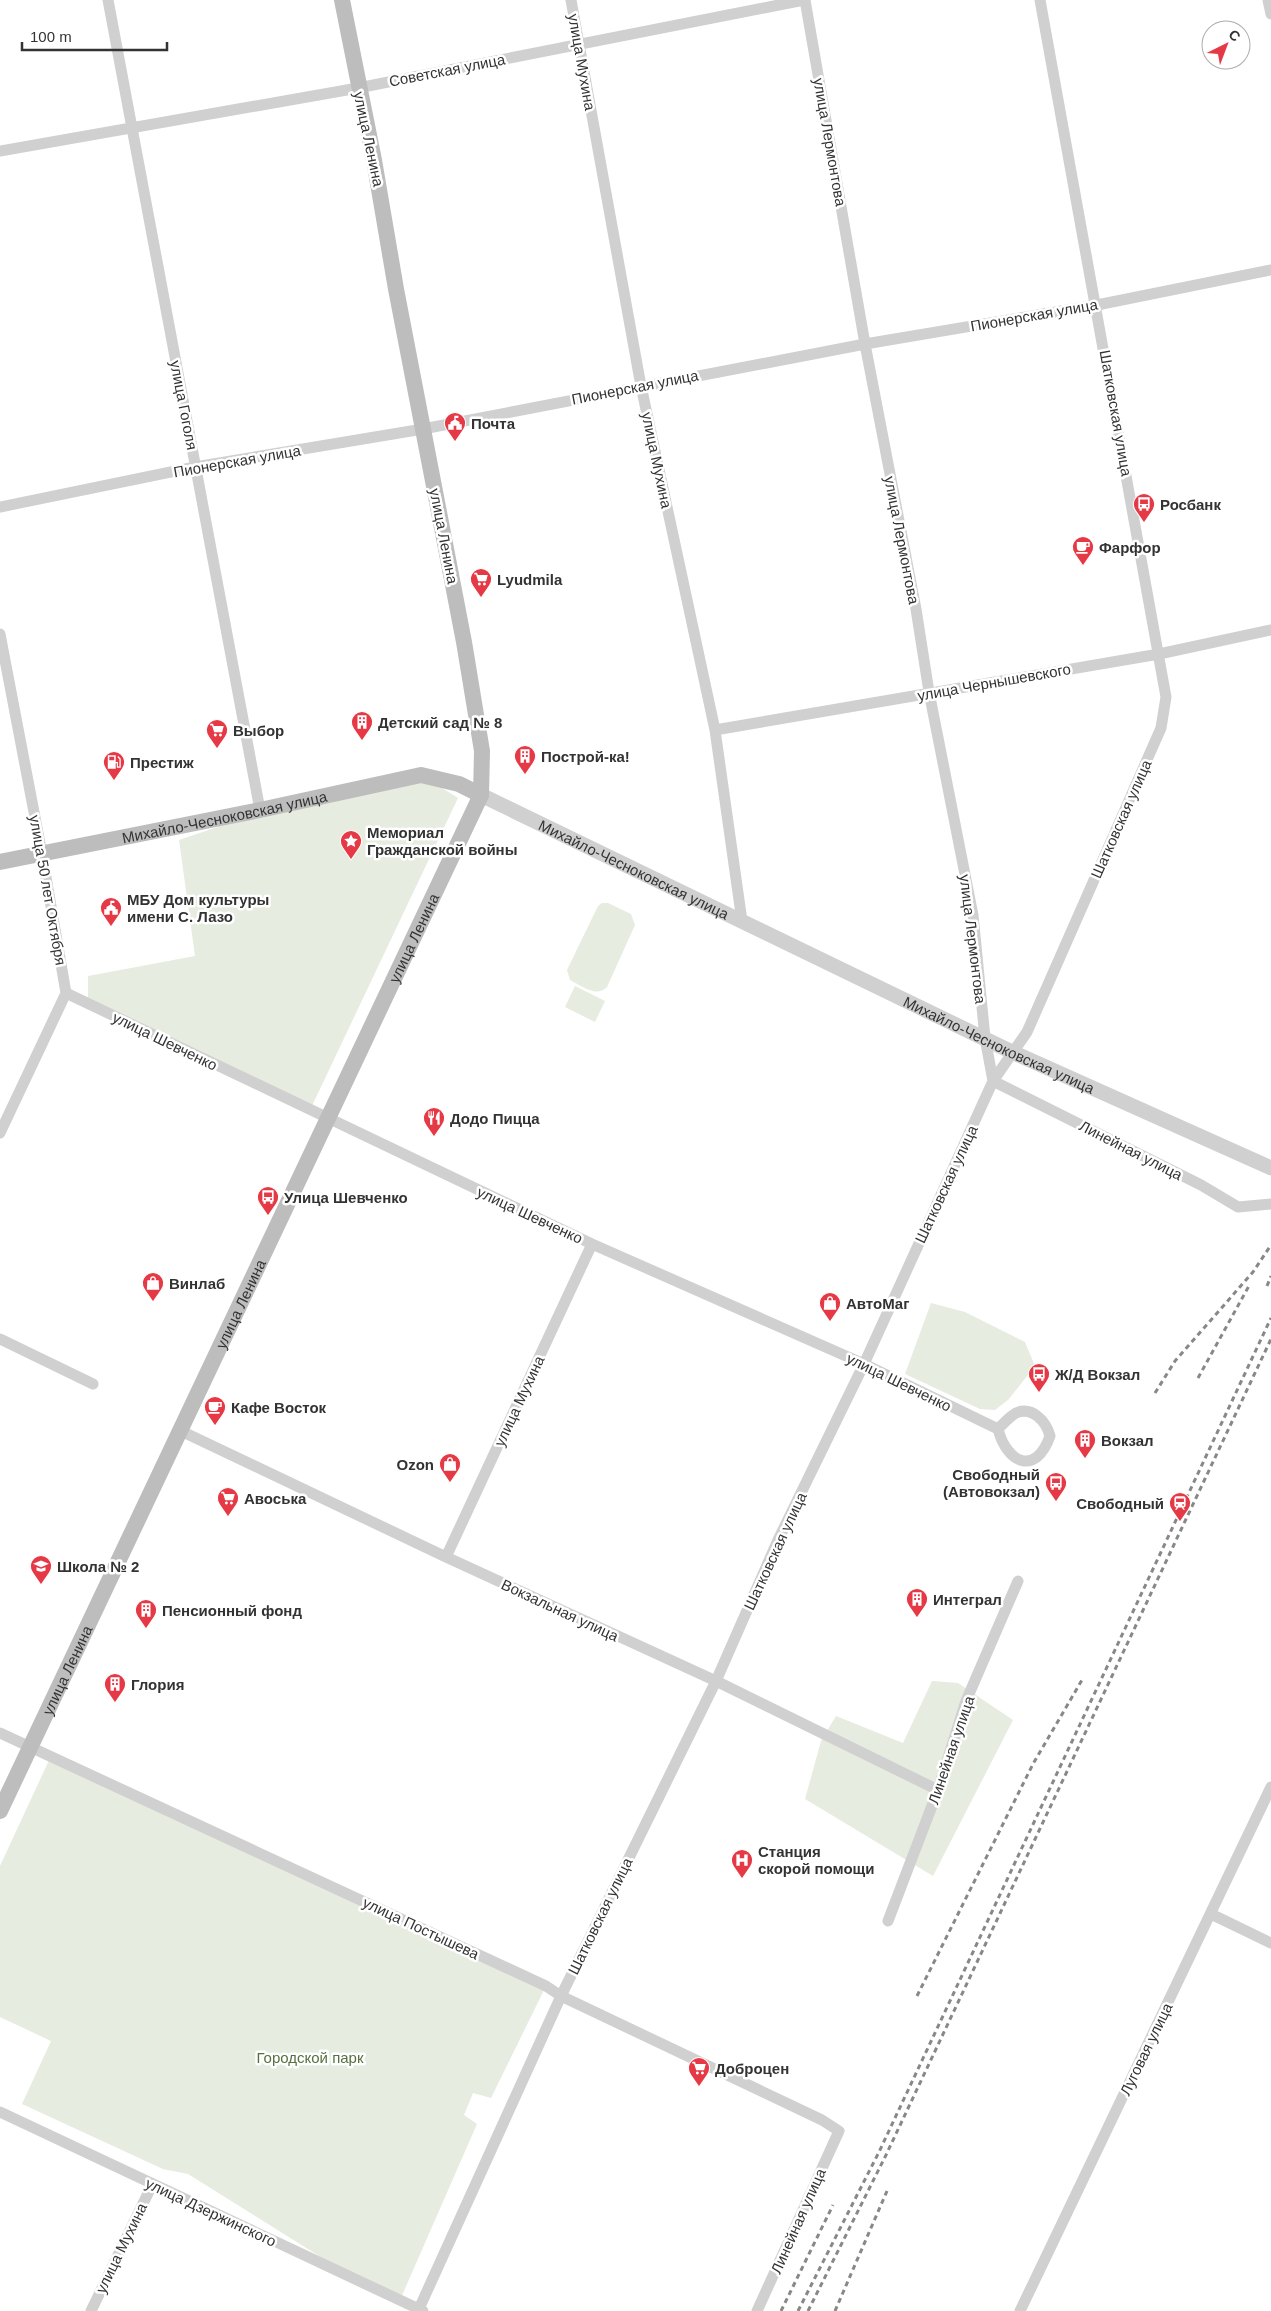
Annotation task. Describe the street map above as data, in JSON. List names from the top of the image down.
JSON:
{
  "streets": {
    "main road": ["улица Ленина", "Михайло-Чесноковская улица"],
    "street": [
      "улица Мухина",
      "Советская улица",
      "улица Лермонтова",
      "Пионерская улица",
      "улица Гоголя",
      "Шатковская улица",
      "улица Чернышевского",
      "улица 50 лет Октября",
      "улица Шевченко",
      "Линейная улица",
      "Вокзальная улица",
      "улица Постышева",
      "Луговая улица",
      "улица Дзержинского"
    ]
  },
  "crossings": [
    ["улица Мухина", "Советская улица"],
    ["улица Мухина", "Пионерская улица"],
    ["улица Мухина", "улица Чернышевского"],
    ["улица Мухина", "Михайло-Чесноковская улица"],
    ["улица Мухина", "улица Шевченко"],
    ["улица Мухина", "Вокзальная улица"],
    ["улица Мухина", "улица Дзержинского"],
    ["Советская улица", "улица Ленина"],
    ["Советская улица", "улица Лермонтова"],
    ["Советская улица", "улица Гоголя"],
    ["улица Ленина", "Пионерская улица"],
    ["улица Ленина", "Михайло-Чесноковская улица"],
    ["улица Ленина", "улица Шевченко"],
    ["улица Ленина", "Вокзальная улица"],
    ["улица Ленина", "улица Постышева"],
    ["улица Лермонтова", "Пионерская улица"],
    ["улица Лермонтова", "Шатковская улица"],
    ["улица Лермонтова", "улица Чернышевского"],
    ["улица Лермонтова", "Михайло-Чесноковская улица"],
    ["улица Лермонтова", "Линейная улица"],
    ["Пионерская улица", "улица Гоголя"],
    ["Пионерская улица", "Шатковская улица"],
    ["улица Гоголя", "Михайло-Чесноковская улица"],
    ["Шатковская улица", "улица Чернышевского"],
    ["Шатковская улица", "Михайло-Чесноковская улица"],
    ["Шатковская улица", "улица Шевченко"],
    ["Шатковская улица", "Линейная улица"],
    ["Шатковская улица", "Вокзальная улица"],
    ["Шатковская улица", "улица Постышева"],
    ["Шатковская улица", "улица Дзержинского"],
    ["Михайло-Чесноковская улица", "улица 50 лет Октября"],
    ["улица 50 лет Октября", "улица Шевченко"],
    ["Линейная улица", "Вокзальная улица"],
    ["Линейная улица", "улица Постышева"]
  ],
  "parks": ["Городской парк"],
  "places": {
    "public building": ["Почта", "МБУ Дом культуры имени С. Лазо"],
    "bus stop": [
      "Росбанк",
      "Улица Шевченко",
      "Ж/Д Вокзал",
      "Свободный (Автовокзал)"
    ],
    "cafe": ["Фарфор", "Кафе Восток"],
    "supermarket": [
      "Lyudmila",
      "Выбор",
      "Авоська",
      "Доброцен"
    ],
    "building": [
      "Детский сад № 8",
      "Построй-ка!",
      "Вокзал",
      "Интеграл",
      "Пенсионный фонд",
      "Глория"
    ],
    "fuel station": ["Престиж"],
    "place": ["Мемориал Гражданской войны"],
    "restaurant": ["Додо Пицца"],
    "shop": ["Винлаб", "АвтоМаг", "Ozon"],
    "station": ["Свободный"],
    "school or university": ["Школа № 2"],
    "hospital": ["Станция скорой помощи"]
  },
  "scale_bar": "100 m",
  "north": "top right"
}
